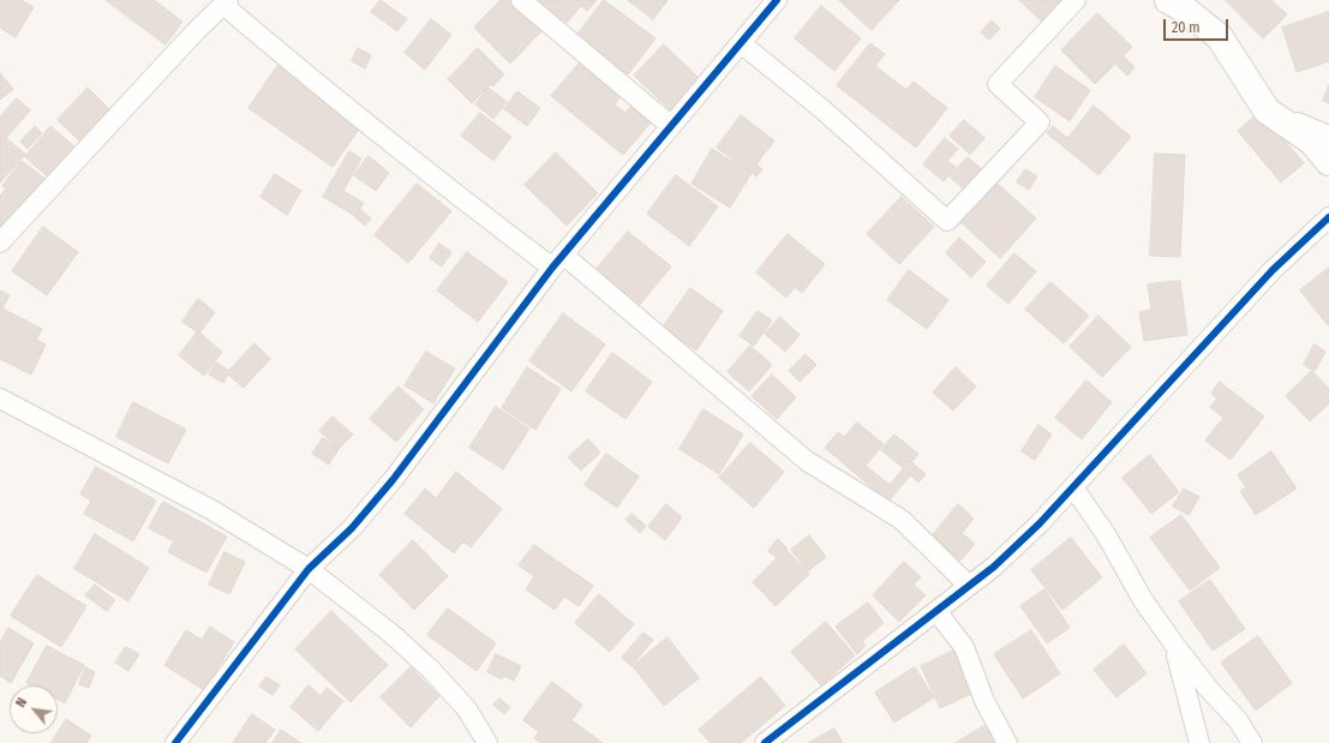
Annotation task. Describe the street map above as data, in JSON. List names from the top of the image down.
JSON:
{
  "scale_bar": "20 m",
  "north": "top left"
}
